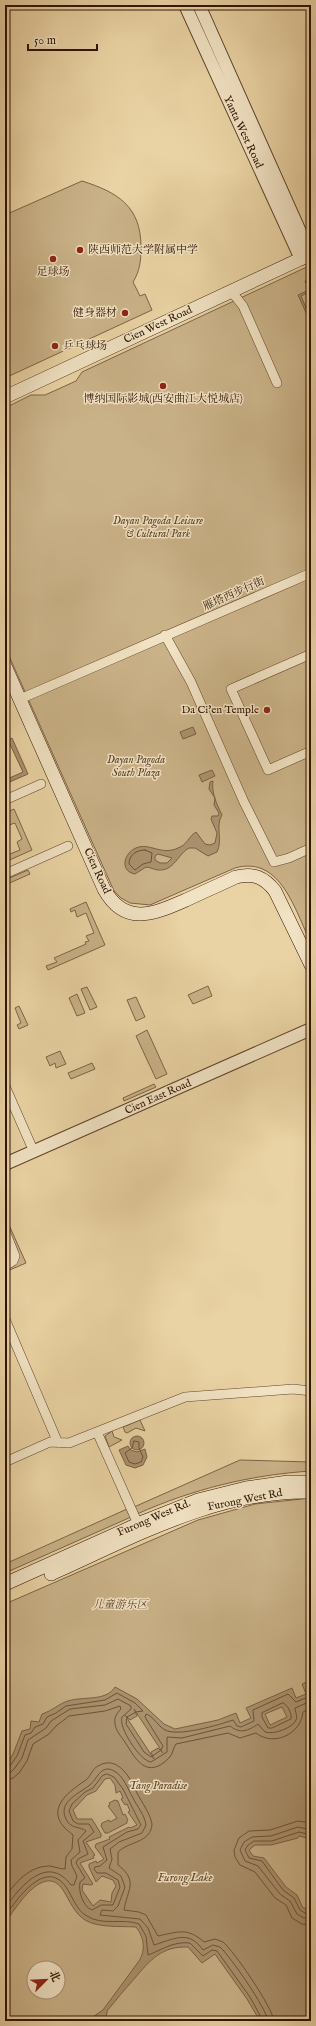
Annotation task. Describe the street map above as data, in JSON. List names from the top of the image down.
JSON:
{
  "streets": {
    "main road": [
      "Cien West Road",
      "Cien Road",
      "Furong West Rd",
      "Furong West Rd."
    ],
    "street": ["Yanta West Road", "雁塔西步行街", "Cien East Road"]
  },
  "crossings": [
    ["Yanta West Road", "Cien West Road"],
    ["雁塔西步行街", "Cien Road"]
  ],
  "water": ["Furong Lake"],
  "parks": [
    "Dayan Pagoda Leisure & Cultural Park",
    "Dayan Pagoda South Plaza",
    "儿童游乐区",
    "Tang Paradise"
  ],
  "places": [
    "陕西师范大学附属中学",
    "足球场",
    "健身器材",
    "乒乓球场",
    "博纳国际影城(西安曲江大悦城店)",
    "Da Ci'en Temple"
  ],
  "scale_bar": "50 m",
  "north": "top right"
}
